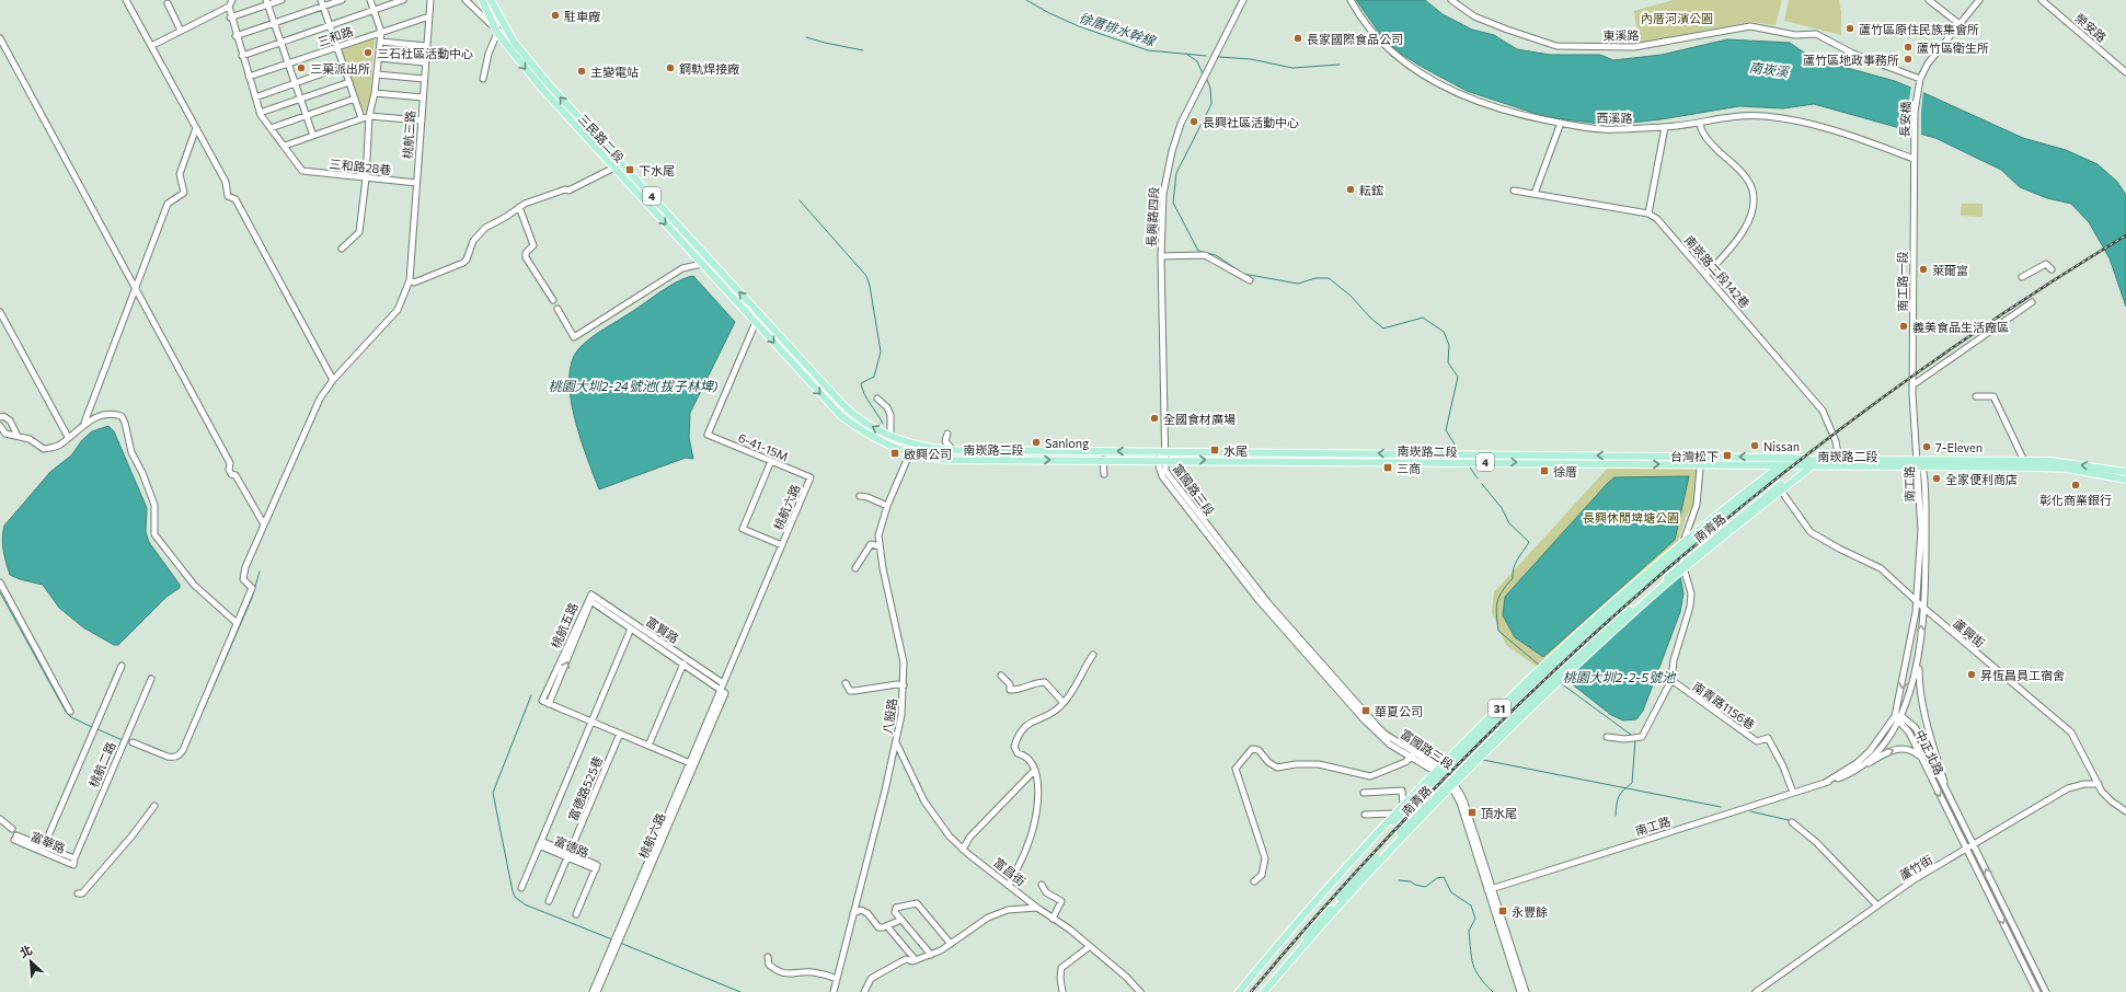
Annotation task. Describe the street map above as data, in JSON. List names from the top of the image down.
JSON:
{
  "streets": {
    "main road": [
      "三民路二段",
      "4",
      "南崁路二段",
      "南青路",
      "31"
    ],
    "street": [
      "榮安路",
      "東溪路",
      "三和路",
      "西溪路",
      "長安橋",
      "桃航三路",
      "三和路28巷",
      "長興路四段",
      "南崁路二段142巷",
      "南工路一段",
      "6-41-15M",
      "南工路",
      "富國路三段",
      "桃航六路",
      "桃航五路",
      "富賢路",
      "蘆興街",
      "南青路1156巷",
      "八股路",
      "中正北路",
      "桃航二路",
      "富德路525巷",
      "富華路",
      "富德路",
      "蘆竹街",
      "富昌街"
    ]
  },
  "crossings": [
    ["東溪路", "長安橋"],
    ["三和路", "桃航三路"],
    ["西溪路", "長安橋"],
    ["西溪路", "南工路一段"],
    ["長安橋", "南工路一段"],
    ["桃航三路", "三和路28巷"],
    ["三民路二段", "6-41-15M"],
    ["三民路二段", "南崁路二段"],
    ["長興路四段", "南崁路二段"],
    ["長興路四段", "富國路三段"],
    ["南崁路二段142巷", "南崁路二段"],
    ["南工路一段", "南崁路二段"],
    ["南工路一段", "南工路"],
    ["6-41-15M", "桃航六路"],
    ["南崁路二段", "南工路"],
    ["南崁路二段", "富國路三段"],
    ["南崁路二段", "南青路"],
    ["南崁路二段", "31"],
    ["南崁路二段", "八股路"],
    ["南工路", "富國路三段"],
    ["南工路", "蘆興街"],
    ["南工路", "南青路1156巷"],
    ["南工路", "中正北路"],
    ["富國路三段", "南青路"],
    ["富國路三段", "31"],
    ["桃航六路", "富賢路"],
    ["南青路", "31"],
    ["桃航五路", "富賢路"],
    ["蘆興街", "31"],
    ["蘆興街", "蘆竹街"],
    ["八股路", "富昌街"],
    ["中正北路", "蘆竹街"],
    ["桃航二路", "富華路"],
    ["富德路525巷", "富德路"]
  ],
  "water": [
    "徐厝排水幹線",
    "南崁溪",
    "桃園大圳2-24號池(拔子林埤)",
    "桃園大圳2-2-5號池"
  ],
  "parks": ["內厝河濱公園", "長興休閒埤塘公園"],
  "places": {
    "other": [
      "駐車廠",
      "蘆竹區原住民族集會所",
      "長家國際食品公司",
      "蘆竹區衛生所",
      "三石社區活動中心",
      "蘆竹區地政事務所",
      "三菓派出所",
      "鋼軌焊接廠",
      "主變電站",
      "長興社區活動中心",
      "耘鋐",
      "萊爾富",
      "義美食品生活廠區",
      "全國食材廣場",
      "Sanlong",
      "Nissan",
      "7-Eleven",
      "全家便利商店",
      "彰化商業銀行",
      "昇恆昌員工宿舍"
    ],
    "transit": [
      "下水尾",
      "水尾",
      "啟興公司",
      "台灣松下",
      "三商",
      "徐厝",
      "華夏公司",
      "頂水尾",
      "永豐餘"
    ]
  },
  "north": "top left"
}
